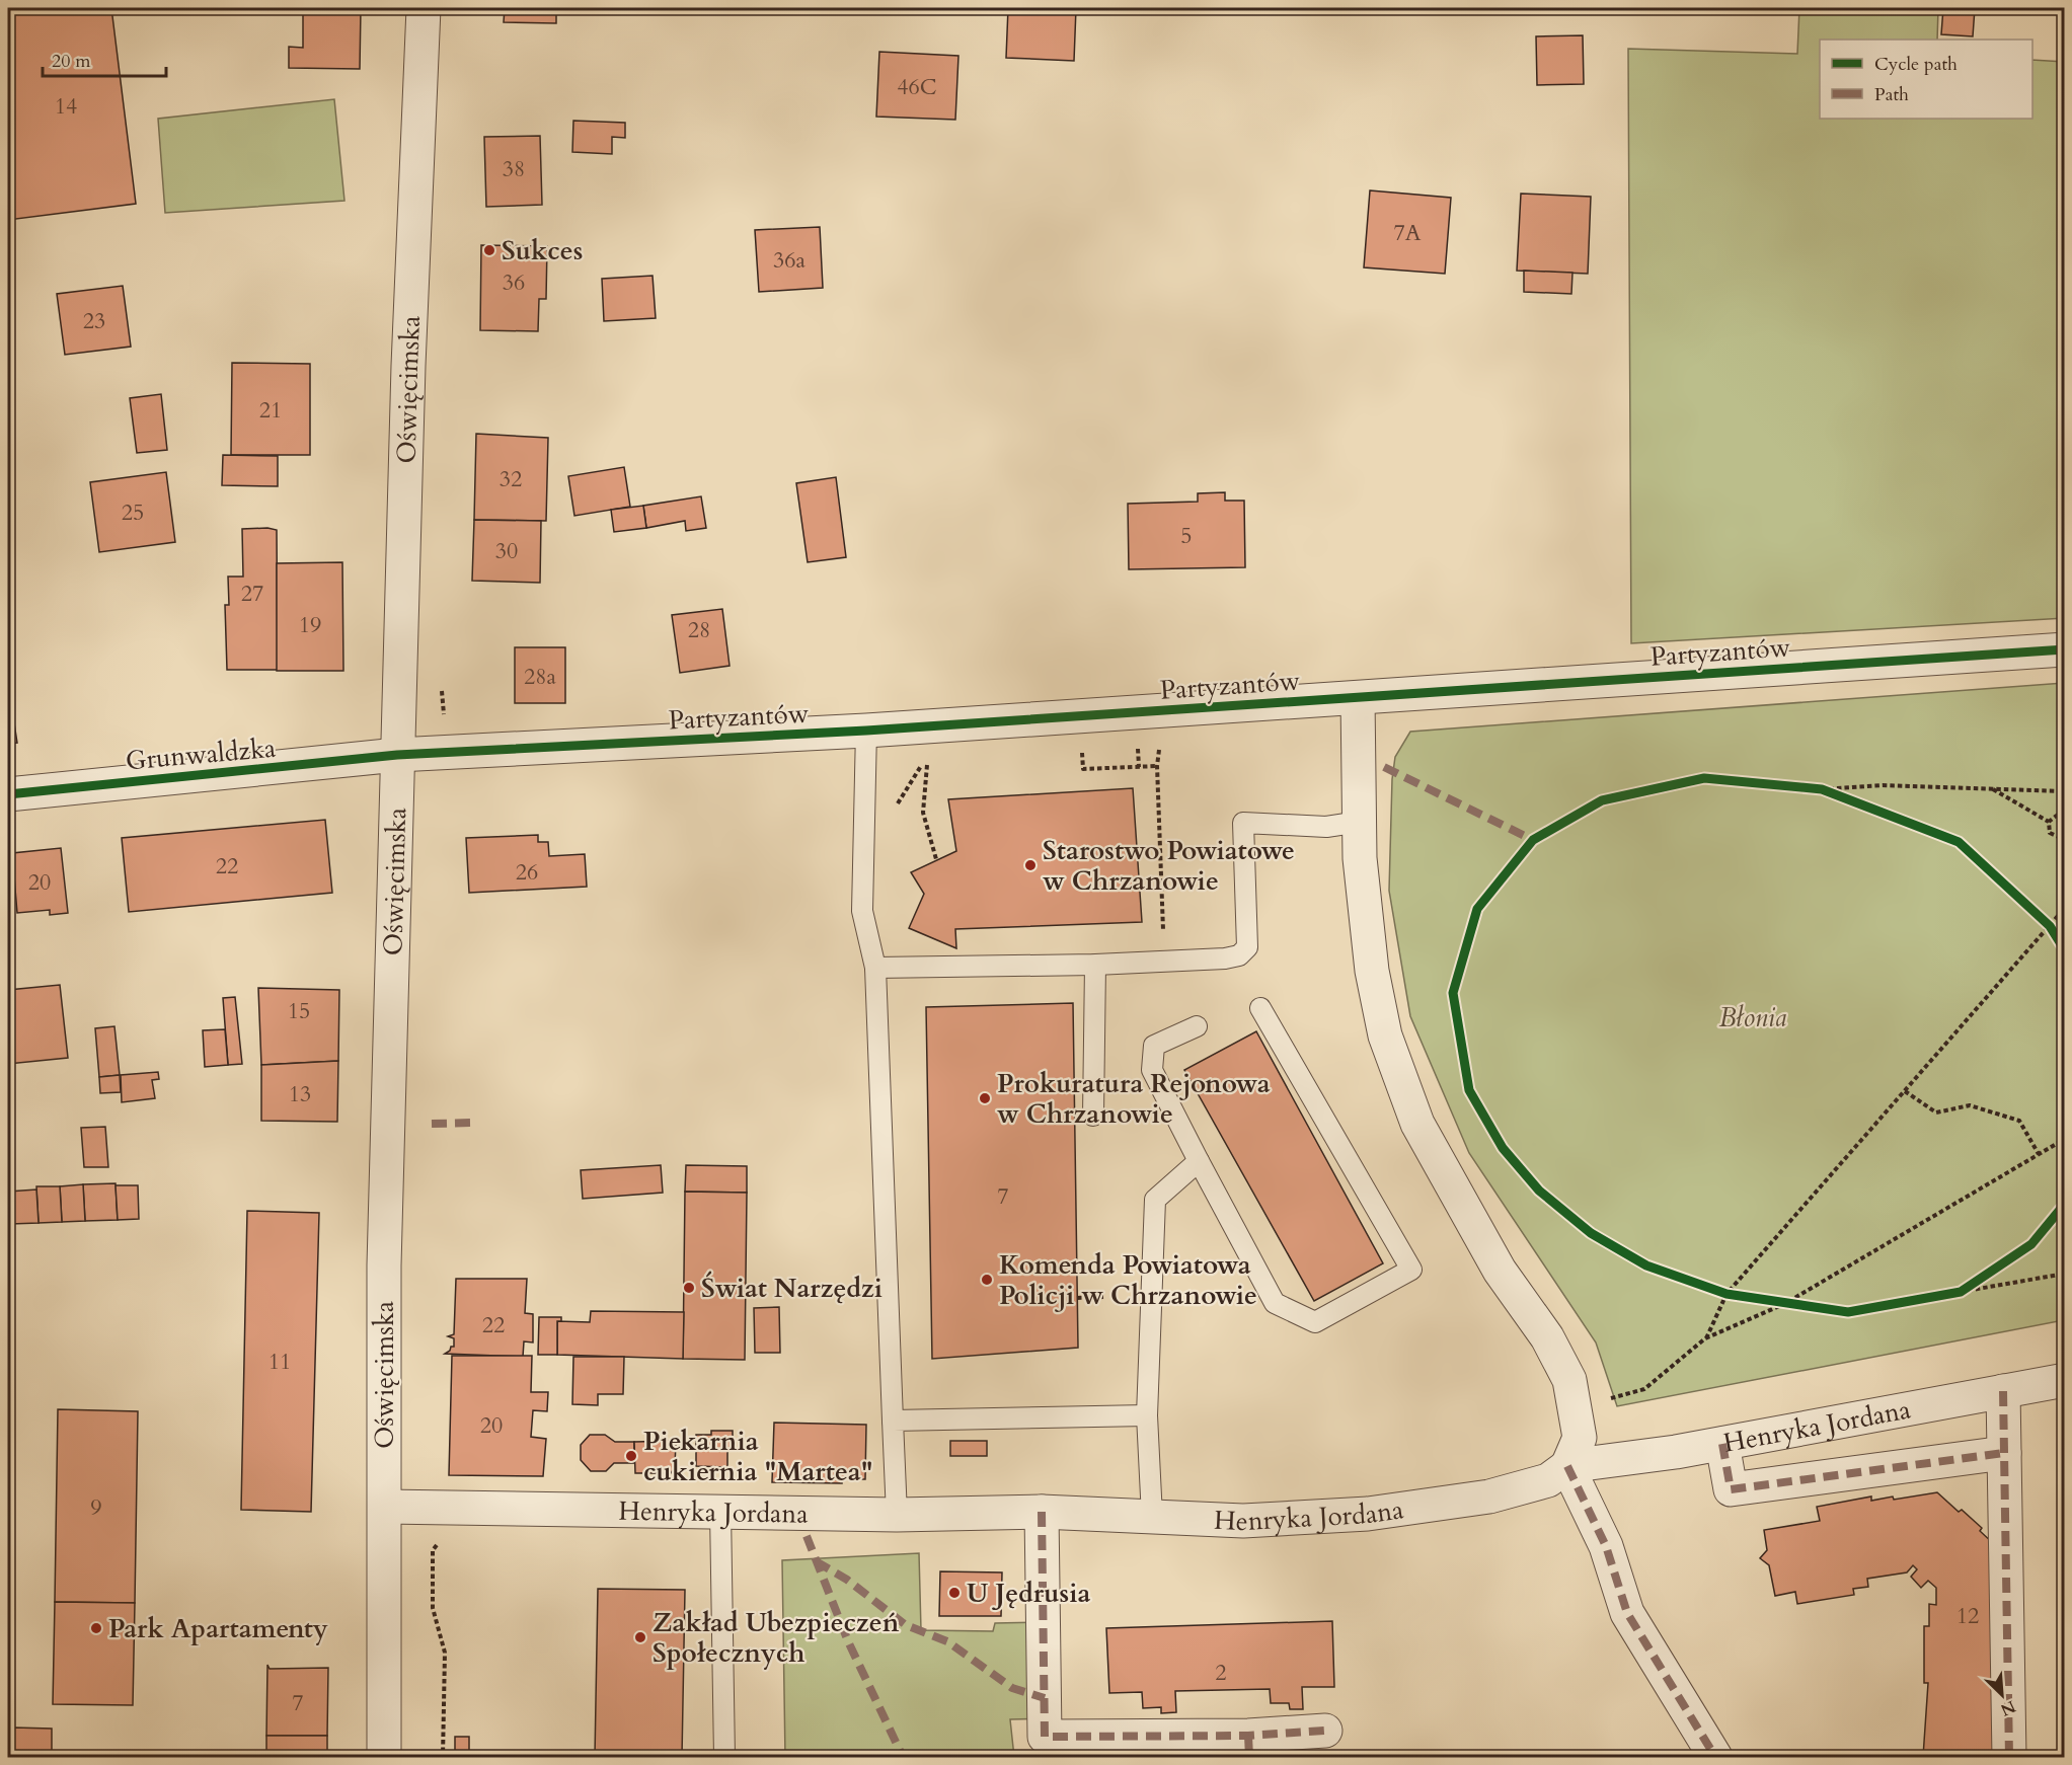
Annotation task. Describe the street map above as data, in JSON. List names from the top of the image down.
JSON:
{
  "streets": {
    "street": [
      "Oświęcimska",
      "Partyzantów",
      "Grunwaldzka",
      "Henryka Jordana"
    ]
  },
  "crossings": [
    ["Oświęcimska", "Partyzantów"],
    ["Oświęcimska", "Grunwaldzka"],
    ["Oświęcimska", "Henryka Jordana"],
    ["Partyzantów", "Grunwaldzka"]
  ],
  "parks": ["Błonia"],
  "places": [
    "Sukces",
    "Starostwo Powiatowe w Chrzanowie",
    "Prokuratura Rejonowa w Chrzanowie",
    "Komenda Powiatowa Policji w Chrzanowie",
    "Świat Narzędzi",
    "Piekarnia cukiernia \"Martea\"",
    "U Jędrusia",
    "Park Apartamenty",
    "Zakład Ubezpieczeń Społecznych"
  ],
  "house_numbers": [
    "46C",
    "14",
    "38",
    "7A",
    "36a",
    "36",
    "23",
    "21",
    "32",
    "25",
    "5",
    "30",
    "27",
    "19",
    "28",
    "28a",
    "22",
    "26",
    "20",
    "15",
    "13",
    "7",
    "22",
    "11",
    "20",
    "9",
    "12",
    "2",
    "7"
  ],
  "legend": ["Cycle path", "Path"],
  "scale_bar": "20 m",
  "north": "bottom right"
}
